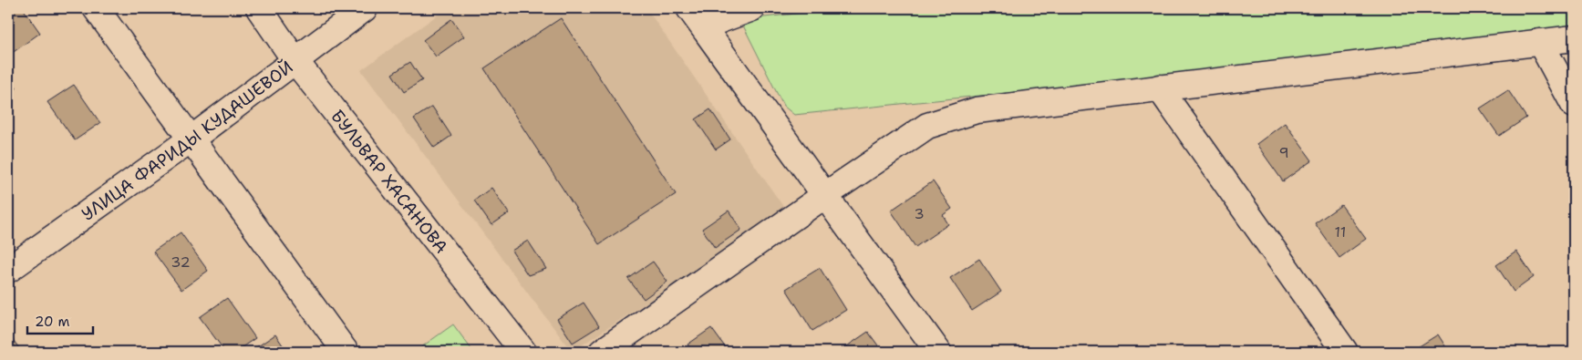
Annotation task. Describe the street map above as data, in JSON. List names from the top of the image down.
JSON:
{
  "streets": {
    "street": ["УЛИЦА ФАРИДЫ КУДАШЕВОЙ", "БУЛЬВАР ХАСАНОВА"]
  },
  "crossings": [
    ["УЛИЦА ФАРИДЫ КУДАШЕВОЙ", "БУЛЬВАР ХАСАНОВА"]
  ],
  "house_numbers": [
    "9",
    "3",
    "11",
    "32"
  ],
  "scale_bar": "20 m"
}
